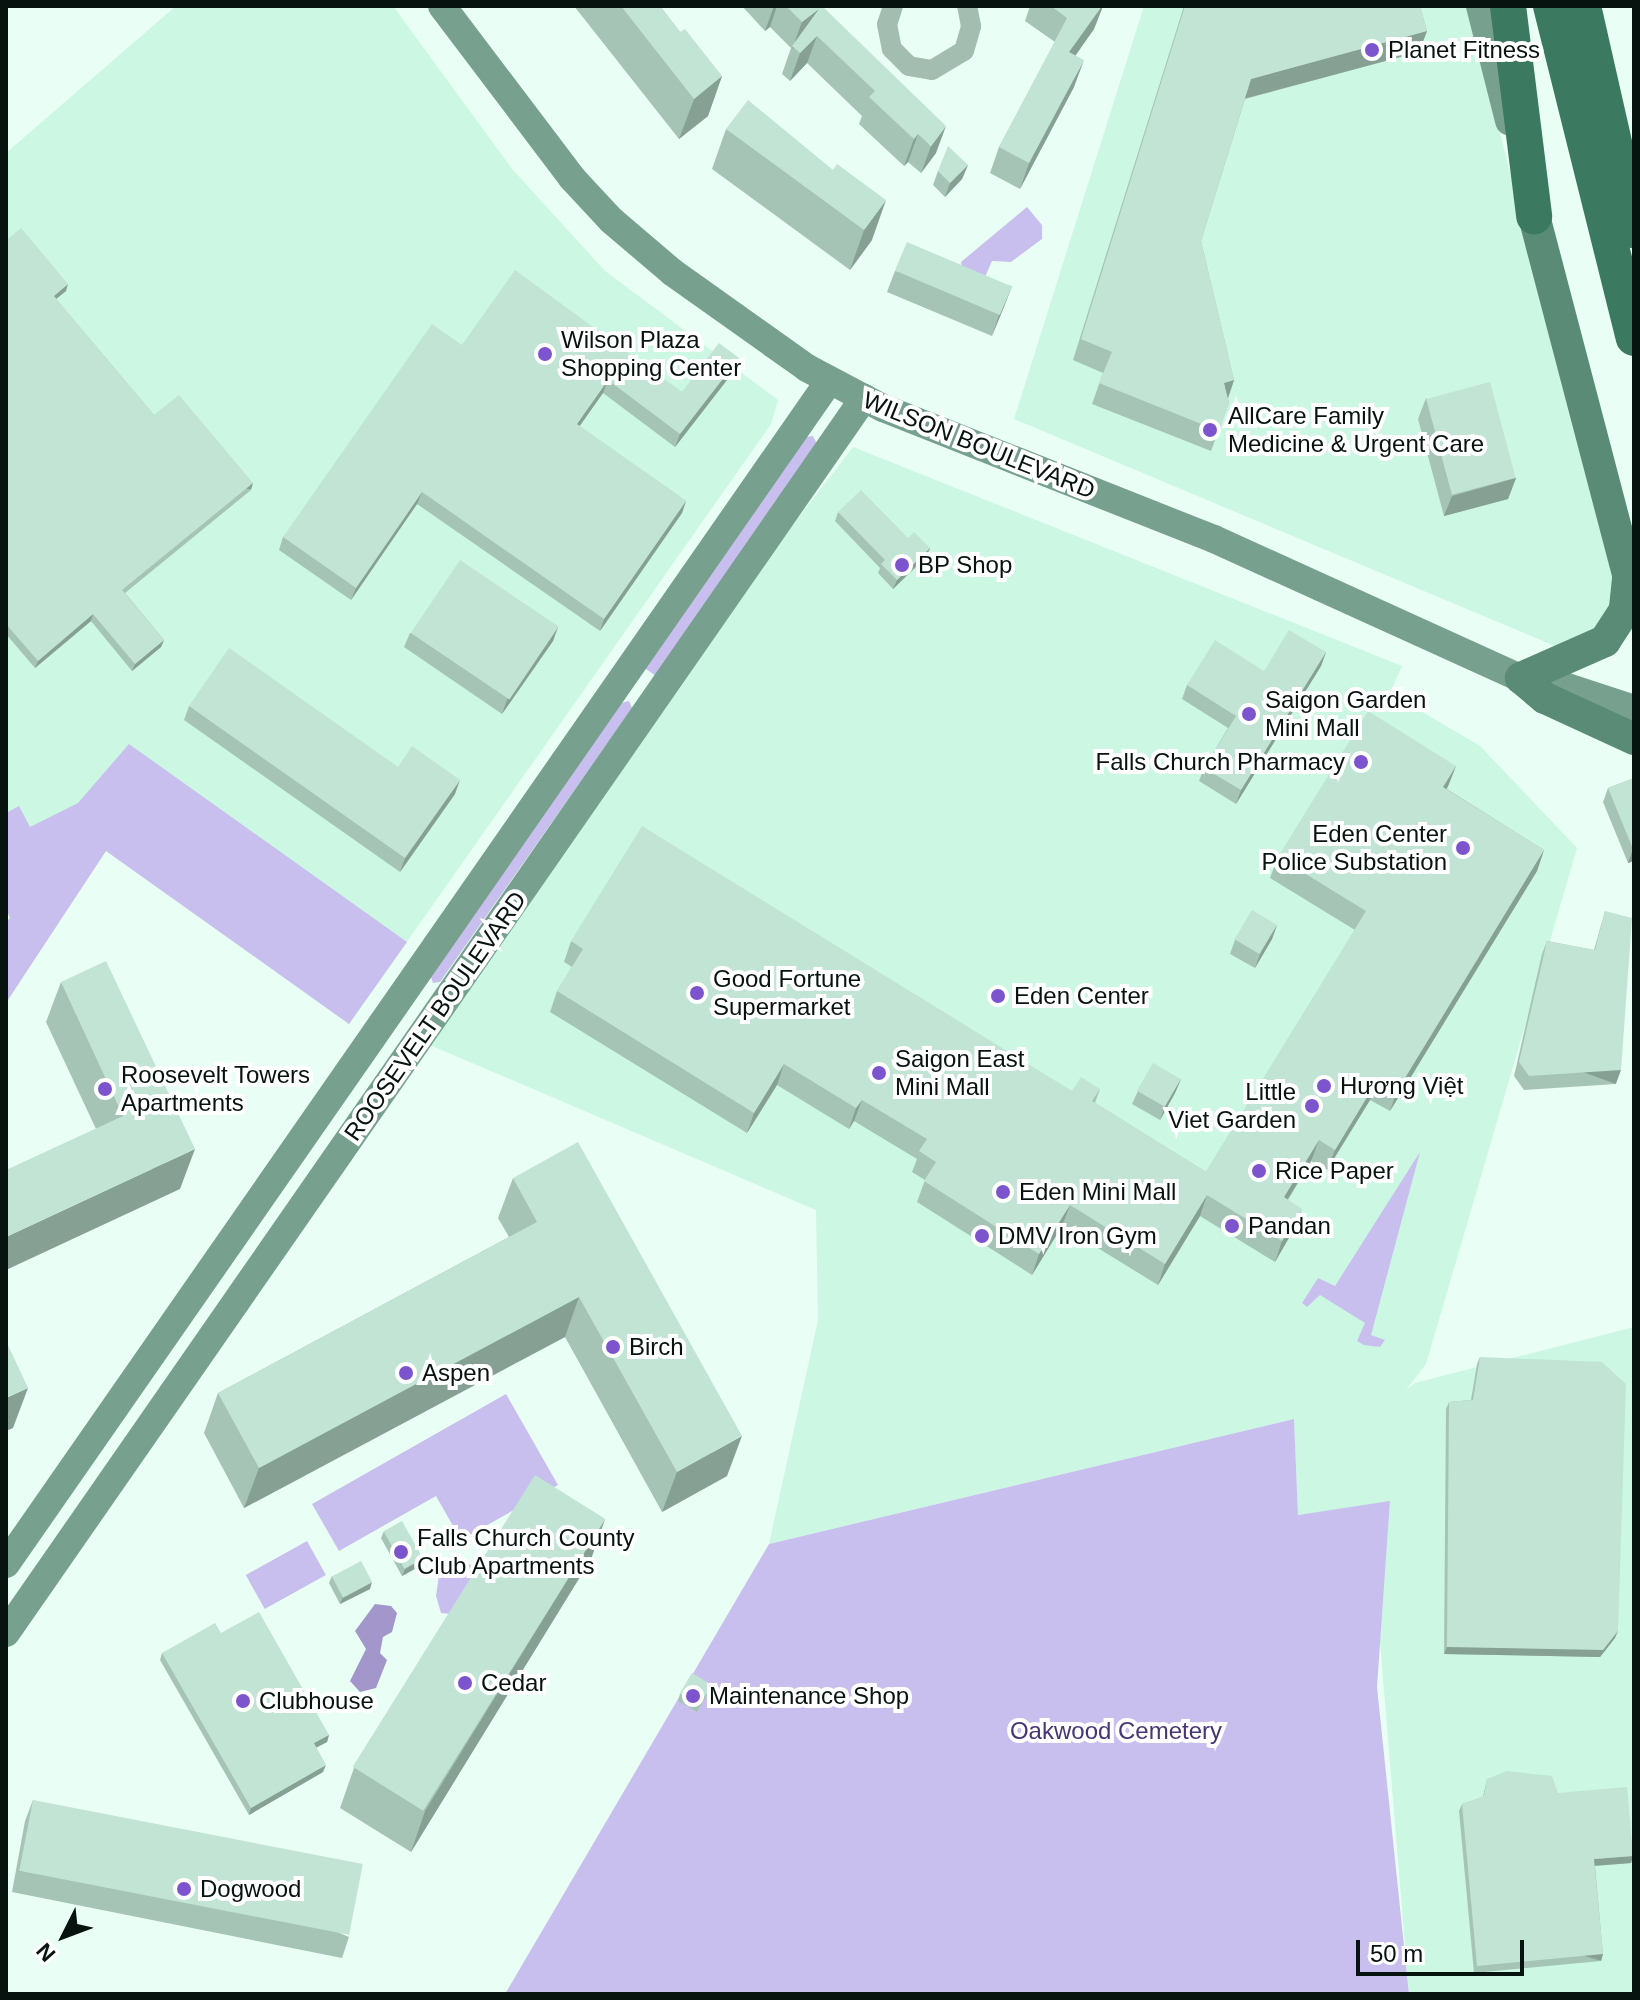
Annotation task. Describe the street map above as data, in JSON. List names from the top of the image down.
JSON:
{
  "streets": {
    "main road": ["WILSON BOULEVARD", "ROOSEVELT BOULEVARD"]
  },
  "crossings": [
    ["WILSON BOULEVARD", "ROOSEVELT BOULEVARD"]
  ],
  "parks": ["Oakwood Cemetery"],
  "places": [
    "Planet Fitness",
    "Wilson Plaza Shopping Center",
    "AllCare Family Medicine & Urgent Care",
    "BP Shop",
    "Saigon Garden Mini Mall",
    "Falls Church Pharmacy",
    "Eden Center Police Substation",
    "Good Fortune Supermarket",
    "Eden Center",
    "Saigon East Mini Mall",
    "Hương Việt",
    "Roosevelt Towers Apartments",
    "Little Viet Garden",
    "Rice Paper",
    "Eden Mini Mall",
    "Pandan",
    "DMV Iron Gym",
    "Birch",
    "Aspen",
    "Falls Church County Club Apartments",
    "Cedar",
    "Maintenance Shop",
    "Clubhouse",
    "Dogwood"
  ],
  "scale_bar": "50 m",
  "north": "bottom left"
}
